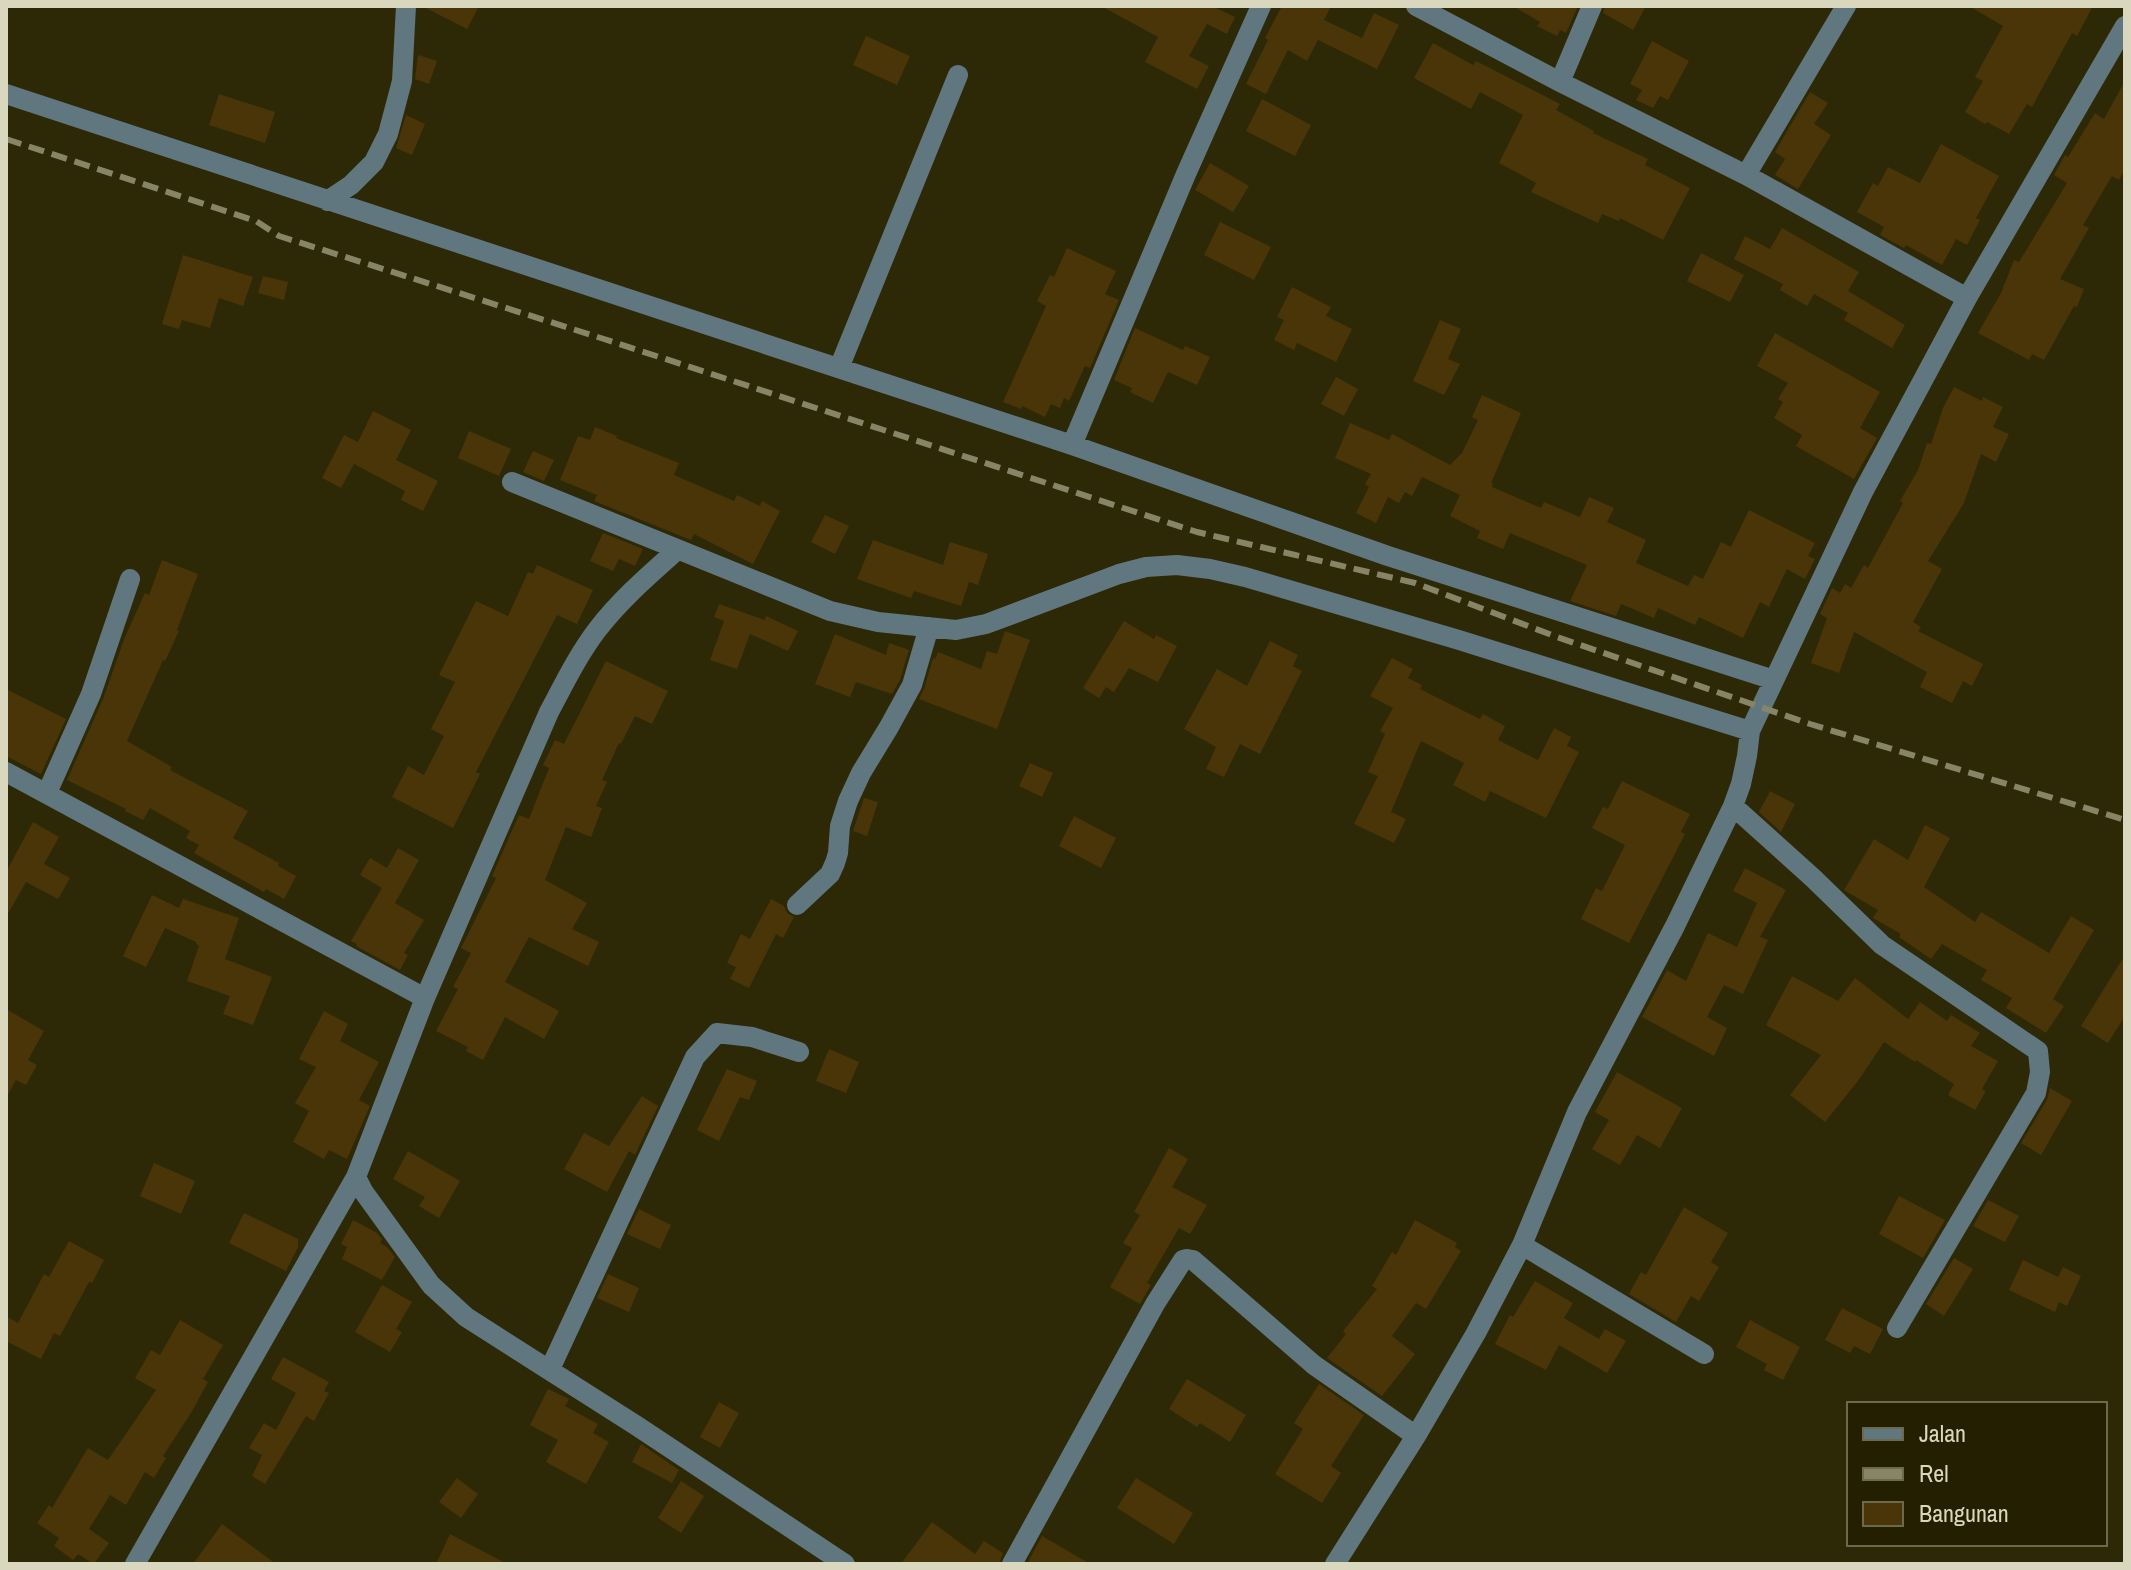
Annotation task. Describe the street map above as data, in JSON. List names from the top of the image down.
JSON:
{
  "legend": ["Jalan", "Rel", "Bangunan"]
}
